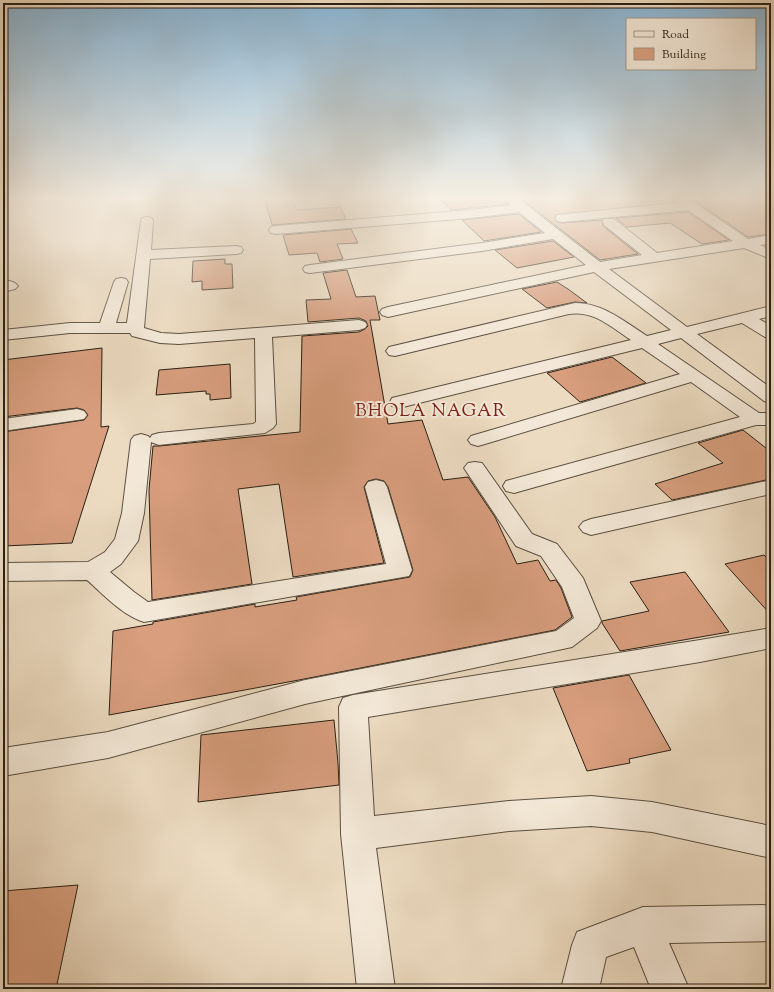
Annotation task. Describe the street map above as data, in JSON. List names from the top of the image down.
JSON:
{
  "districts": ["BHOLA NAGAR"],
  "legend": ["Road", "Building"]
}
